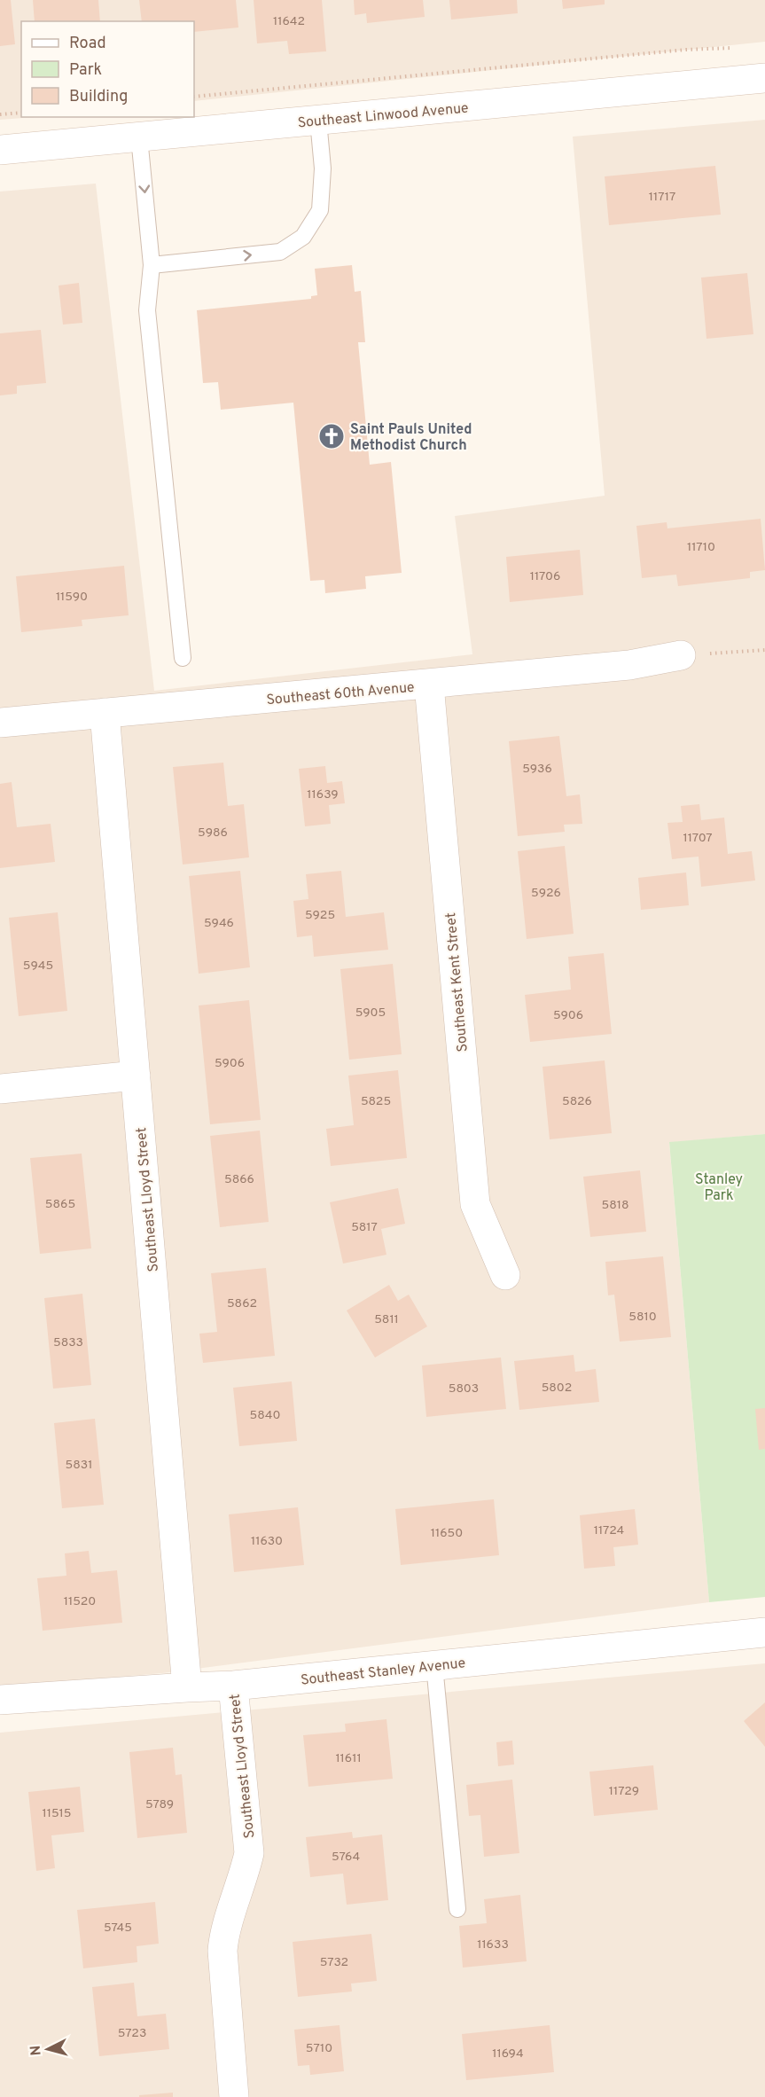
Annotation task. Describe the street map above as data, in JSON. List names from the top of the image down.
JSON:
{
  "streets": {
    "street": [
      "Southeast Linwood Avenue",
      "Southeast 60th Avenue",
      "Southeast Kent Street",
      "Southeast Lloyd Street",
      "Southeast Stanley Avenue"
    ]
  },
  "crossings": [
    ["Southeast 60th Avenue", "Southeast Kent Street"],
    ["Southeast 60th Avenue", "Southeast Lloyd Street"],
    ["Southeast Lloyd Street", "Southeast Stanley Avenue"]
  ],
  "parks": ["Stanley Park"],
  "places": {
    "church": ["Saint Pauls United Methodist Church"]
  },
  "house_numbers": [
    "11642",
    "11717",
    "11710",
    "11706",
    "11590",
    "5936",
    "11639",
    "5986",
    "11707",
    "5926",
    "5925",
    "5946",
    "5945",
    "5905",
    "5906",
    "5906",
    "5825",
    "5826",
    "5866",
    "5865",
    "5818",
    "5817",
    "5862",
    "5810",
    "5811",
    "5833",
    "5802",
    "5803",
    "5840",
    "5831",
    "11724",
    "11650",
    "11630",
    "11520",
    "11611",
    "11729",
    "5789",
    "11515",
    "5764",
    "5745",
    "11633",
    "5732",
    "5723",
    "5710",
    "11694"
  ],
  "legend": ["Road", "Park", "Building"],
  "north": "left"
}
